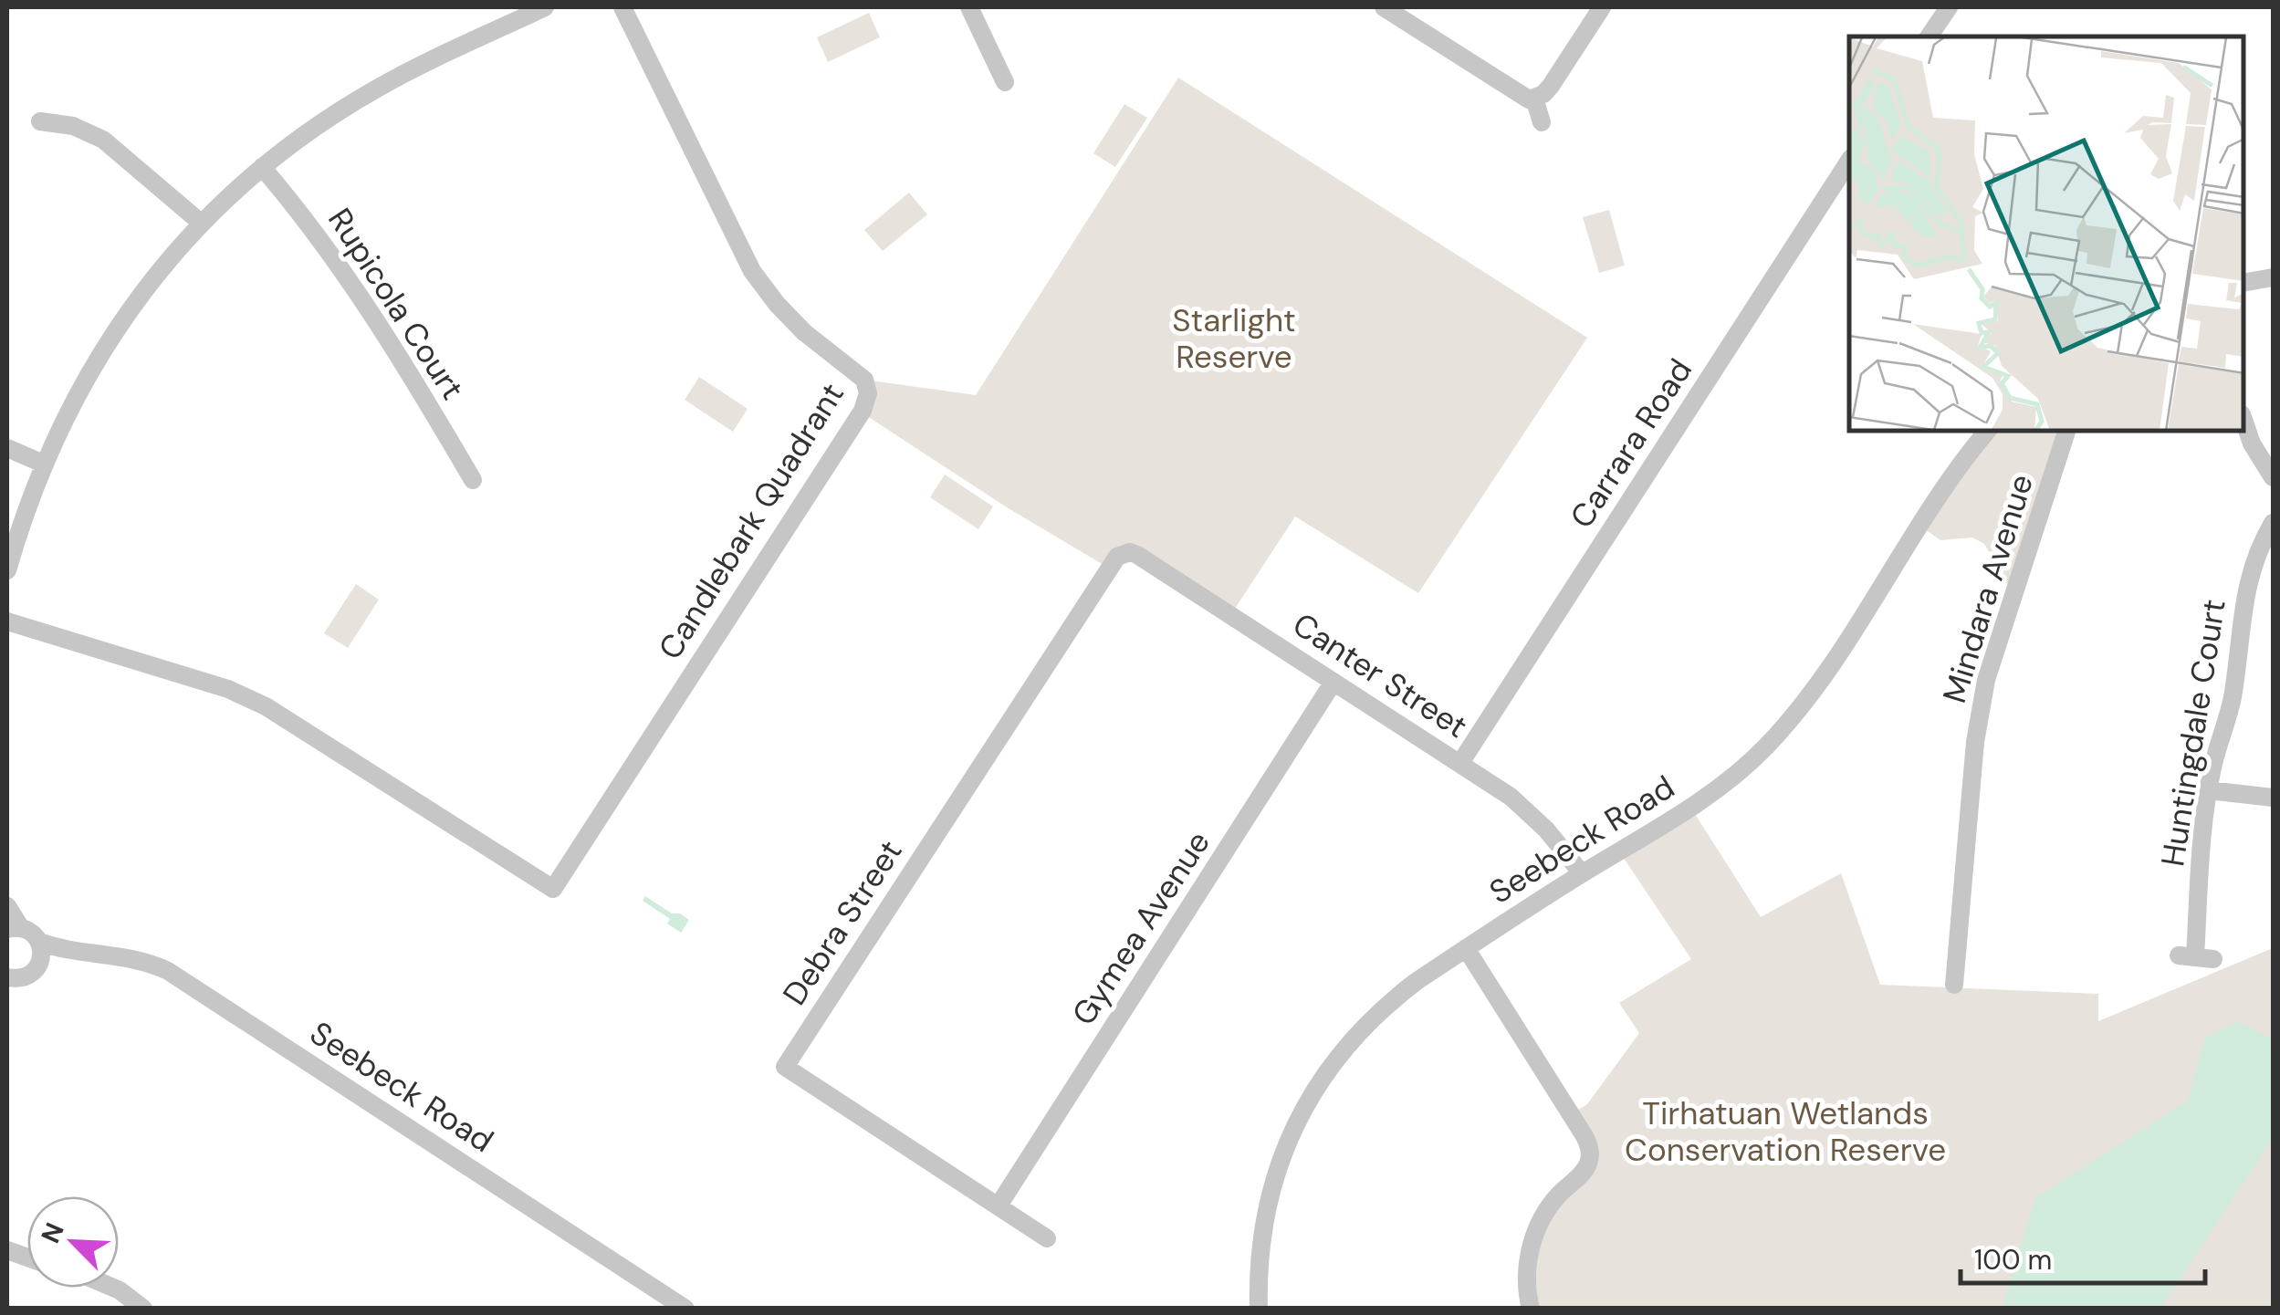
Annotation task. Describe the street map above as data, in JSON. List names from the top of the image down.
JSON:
{
  "streets": {
    "street": [
      "Rupicola Court",
      "Carrara Road",
      "Candlebark Quadrant",
      "Mindara Avenue",
      "Canter Street",
      "Huntingdale Court",
      "Seebeck Road",
      "Debra Street",
      "Gymea Avenue"
    ]
  },
  "crossings": [
    ["Carrara Road", "Canter Street"],
    ["Canter Street", "Seebeck Road"],
    ["Canter Street", "Debra Street"],
    ["Canter Street", "Gymea Avenue"],
    ["Debra Street", "Gymea Avenue"]
  ],
  "parks": ["Starlight Reserve", "Tirhatuan Wetlands Conservation Reserve"],
  "scale_bar": "100 m",
  "north": "top left"
}
